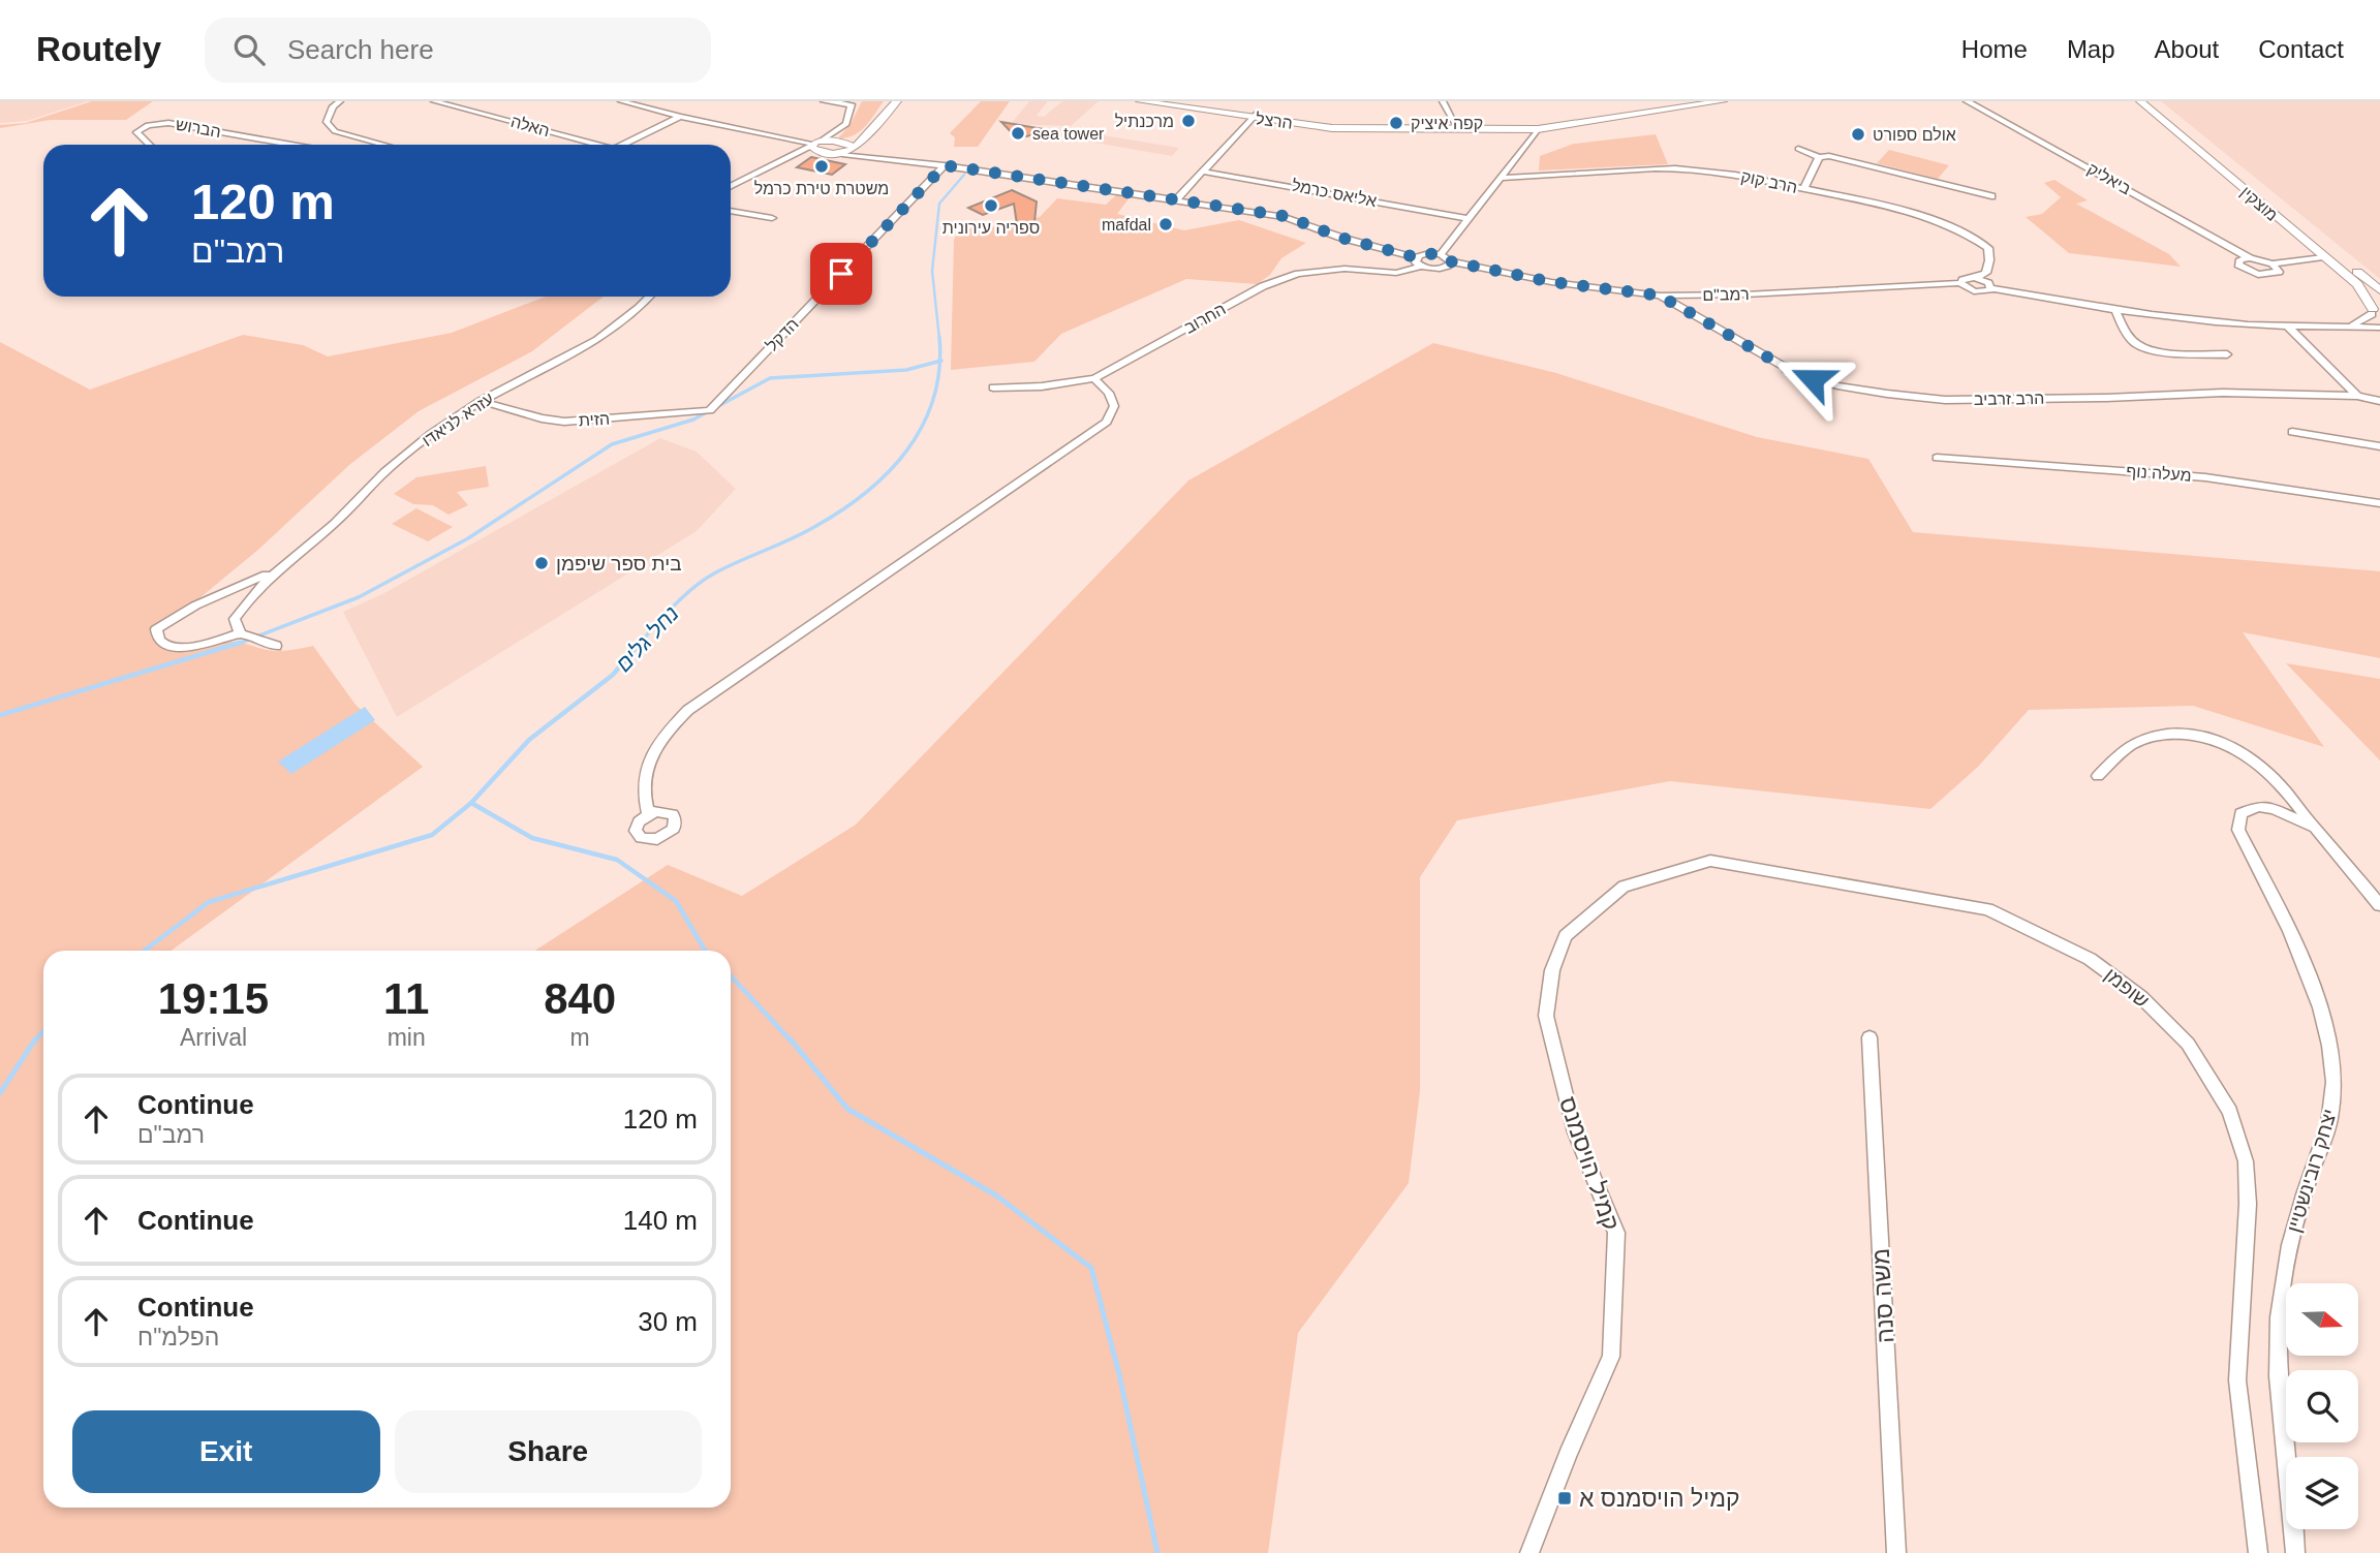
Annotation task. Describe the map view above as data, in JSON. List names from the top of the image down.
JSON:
{
  "streets": {
    "street": [
      "הרצל",
      "האלה",
      "הברוש",
      "ביאליק",
      "הרב קוק",
      "אליאס כרמל",
      "מוצקין",
      "רמב\"ם",
      "החרוב",
      "הדקל",
      "הרב זרביב",
      "עזרא לניאדו",
      "הזית",
      "מעלה נוף",
      "שופמן",
      "קמיל הויסמנס",
      "יצחק רובינשטיין",
      "משה סנה"
    ]
  },
  "crossings": [
    ["הרב קוק", "רמב\"ם"],
    ["מוצקין", "רמב\"ם"],
    ["רמב\"ם", "הרב זרביב"],
    ["הדקל", "הזית"],
    ["עזרא לניאדו", "הזית"],
    ["שופמן", "קמיל הויסמנס"]
  ],
  "water": ["נחל גלים"],
  "places": {
    "other": [
      "מרכנתיל",
      "קפה איציק",
      "sea tower",
      "אולם ספורט",
      "משטרת טירת כרמל",
      "ספריה עירונית",
      "mafdal",
      "בית ספר שיפמן"
    ],
    "transit": ["קמיל הויסמנס א"]
  },
  "north": "right",
  "page": {
    "header": "Routely",
    "search": "Search here",
    "nav": [
      "Home",
      "Map",
      "About",
      "Contact"
    ],
    "turn": ["120 m", "רמב\"ם"],
    "eta": [
      "19:15",
      "Arrival",
      "11",
      "min",
      "840",
      "m"
    ],
    "list": [
      {
        "name": "Continue",
        "note": "רמב\"ם",
        "value": "120 m"
      },
      {
        "name": "Continue",
        "value": "140 m"
      },
      {
        "name": "Continue",
        "note": "הפלמ\"ח",
        "value": "30 m"
      }
    ],
    "buttons": ["Exit", "Share"]
  }
}
